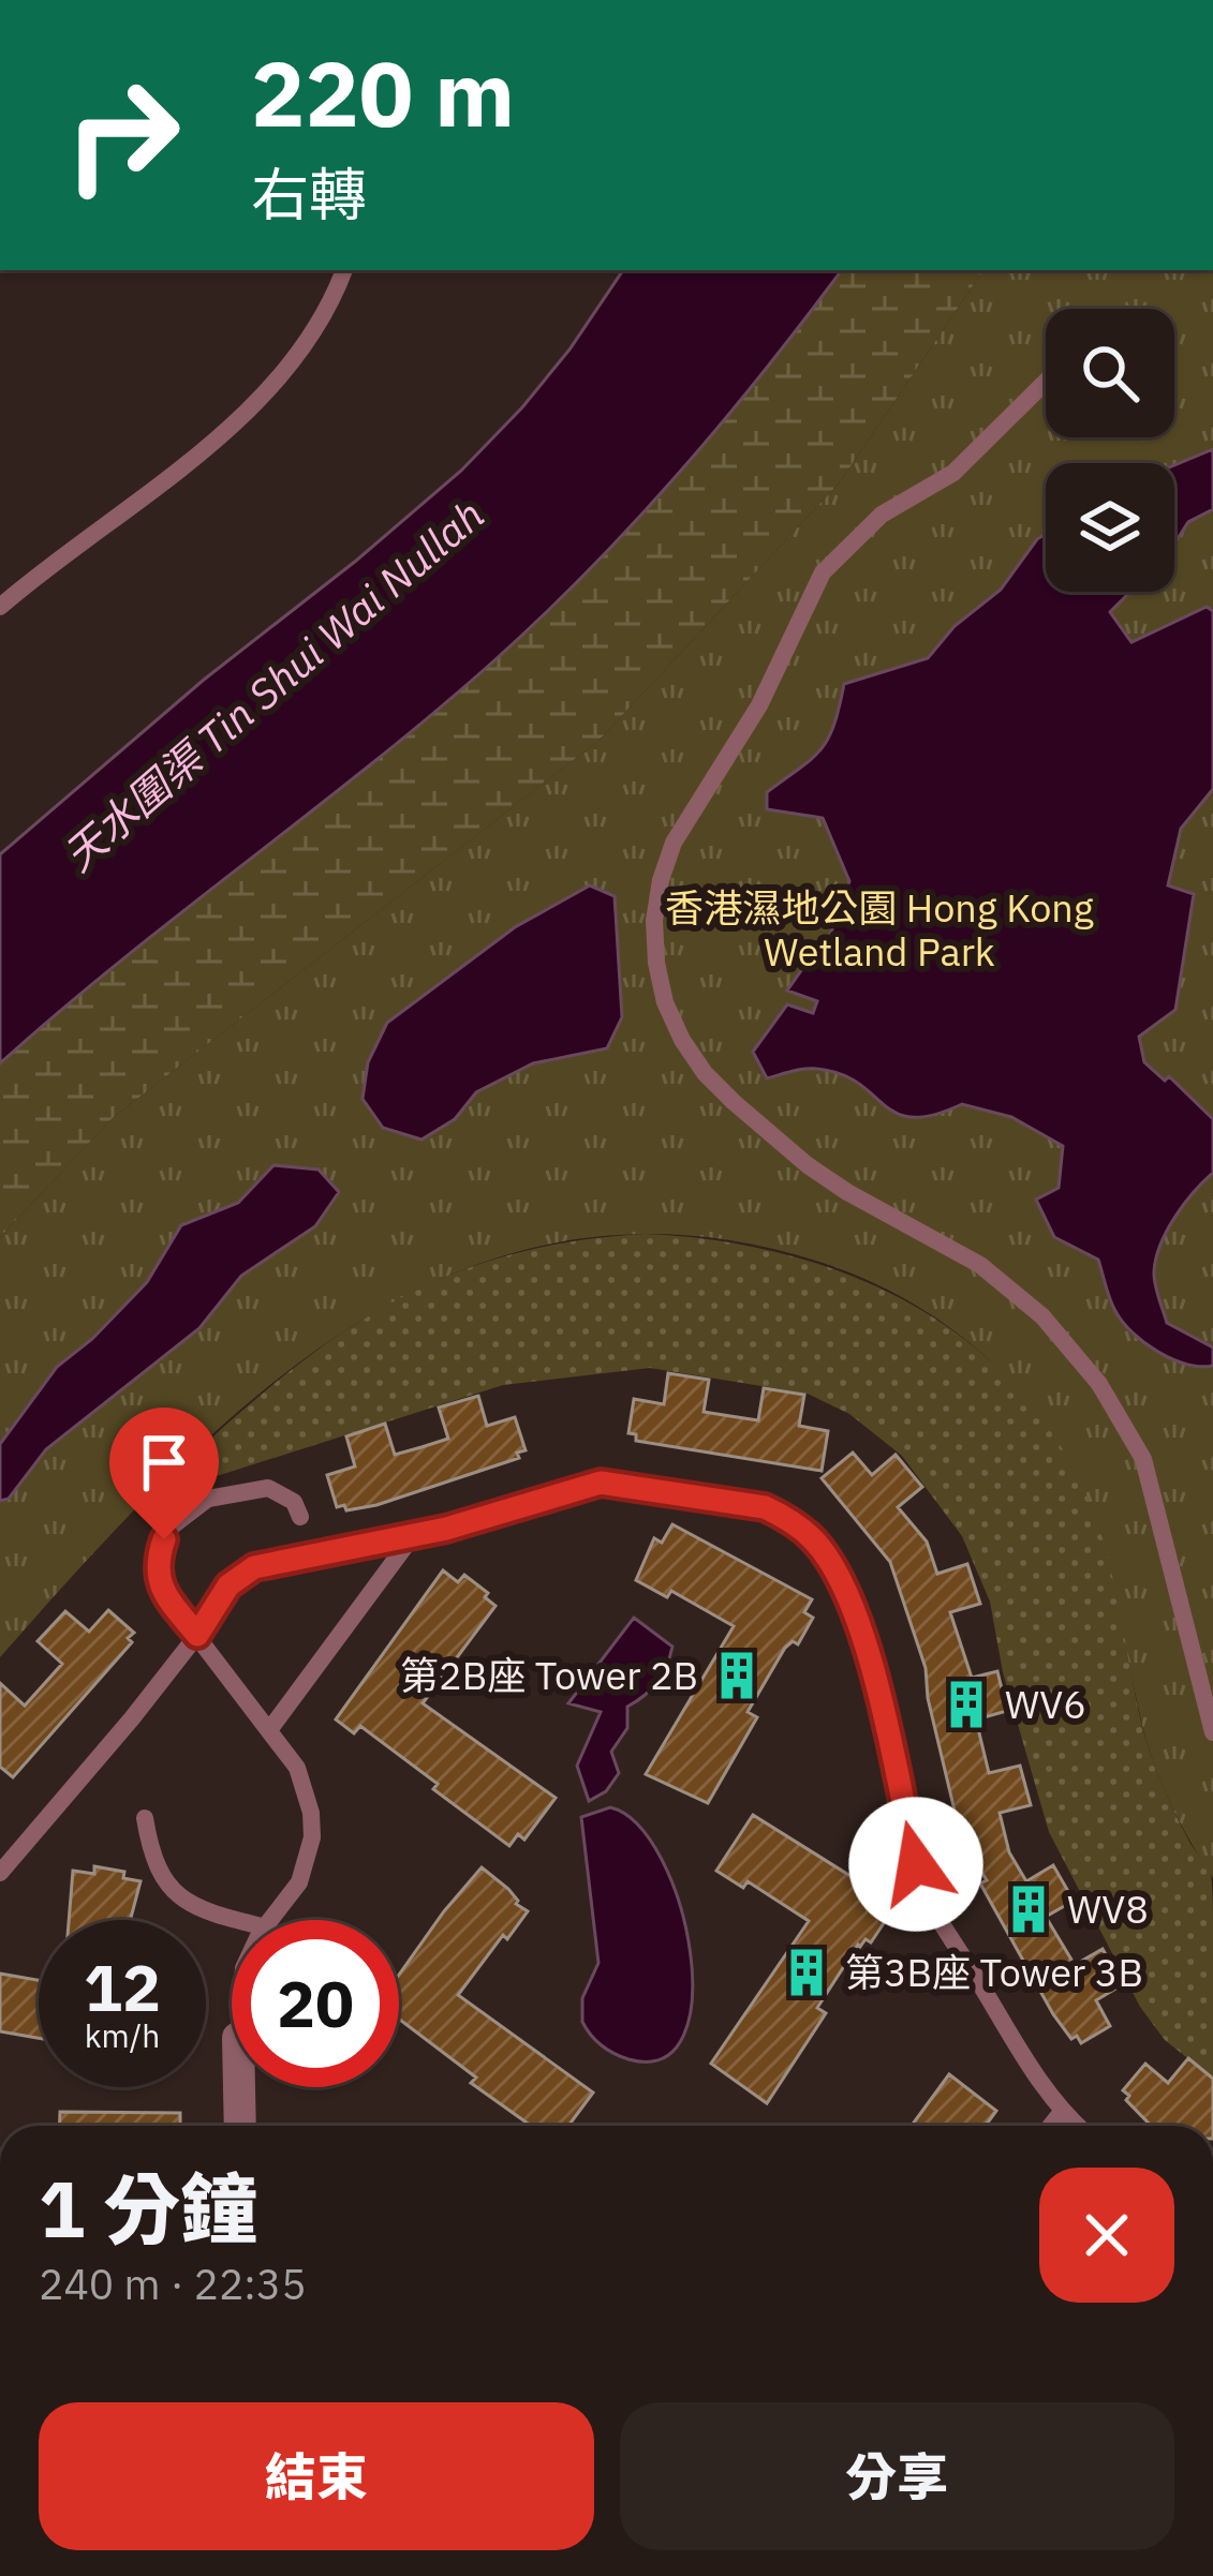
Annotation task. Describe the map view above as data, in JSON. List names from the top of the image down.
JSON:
{
  "water": ["天水圍渠 Tin Shui Wai Nullah"],
  "parks": ["香港濕地公園 Hong Kong Wetland Park"],
  "places": {
    "building": [
      "第2B座 Tower 2B",
      "WV6",
      "WV8",
      "第3B座 Tower 3B"
    ]
  },
  "page": {
    "turn": ["220 m", "右轉"],
    "speed": "12 km/h",
    "limit": "20",
    "heading": ["1 分鐘", "240 m · 22:35"],
    "buttons": ["結束", "分享"]
  }
}
